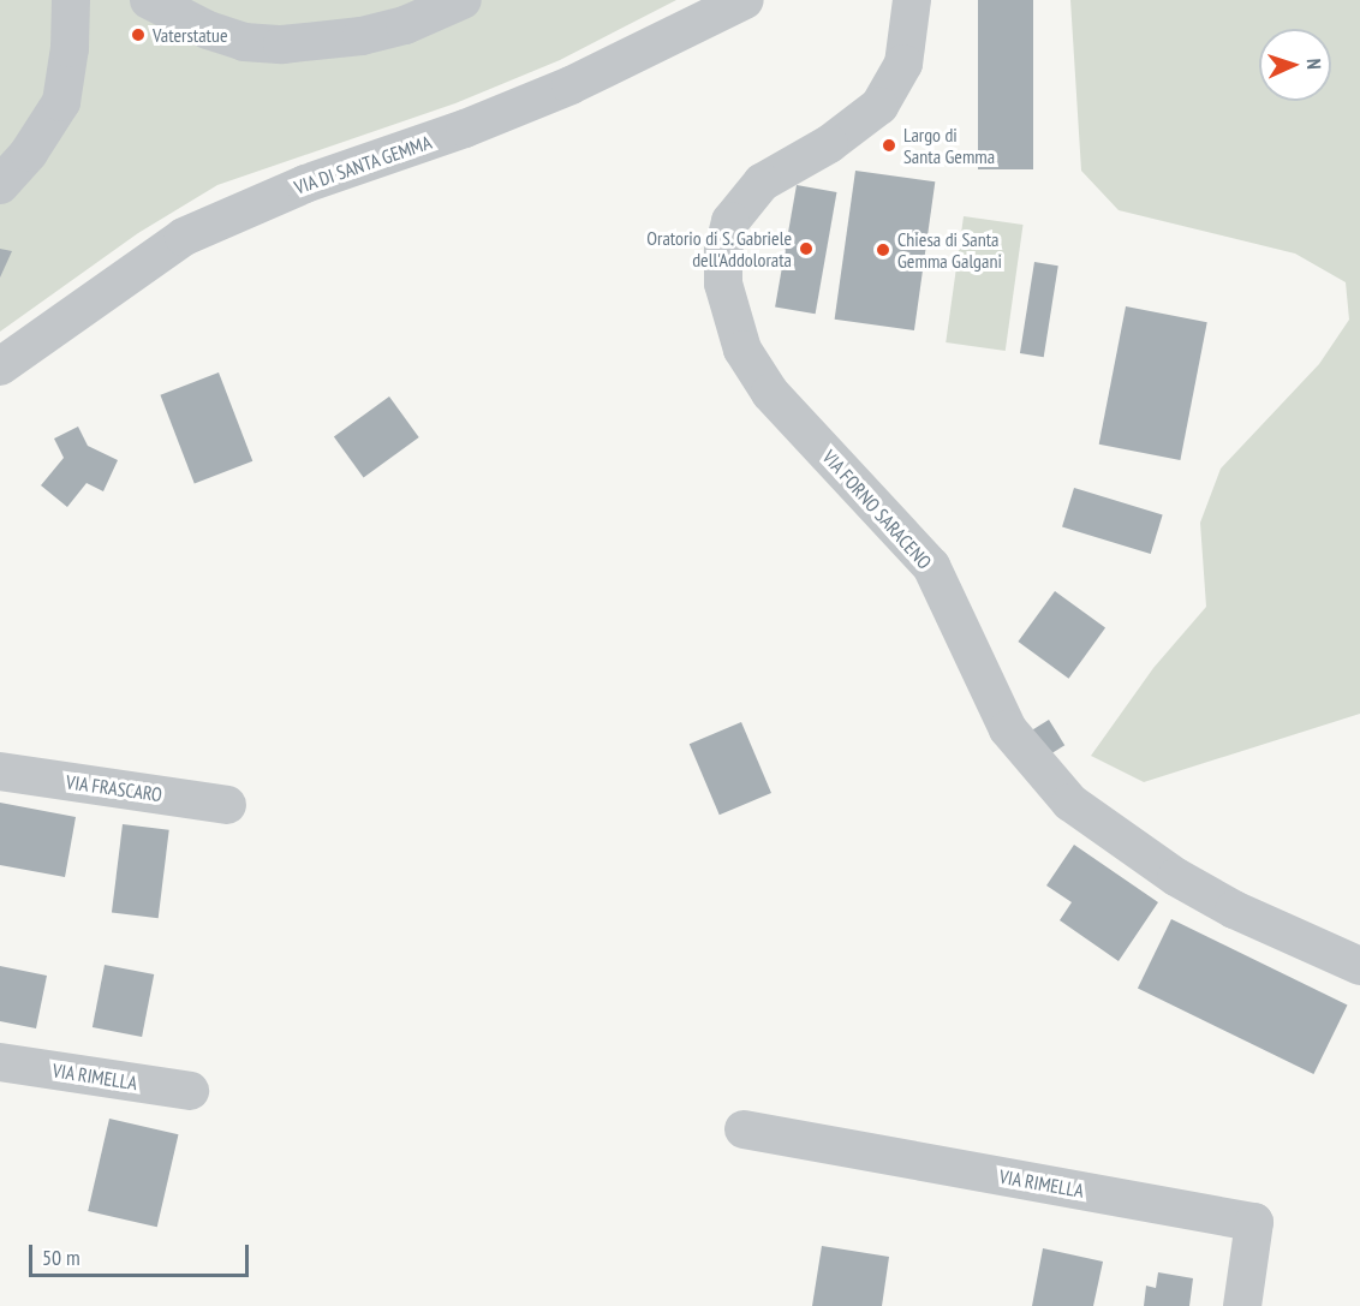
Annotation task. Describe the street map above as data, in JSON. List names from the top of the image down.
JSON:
{
  "streets": {
    "street": [
      "VIA DI SANTA GEMMA",
      "VIA FORNO SARACENO",
      "VIA FRASCARO",
      "VIA RIMELLA"
    ]
  },
  "places": [
    "Vaterstatue",
    "Largo di Santa Gemma",
    "Oratorio di S. Gabriele dell'Addolorata",
    "Chiesa di Santa Gemma Galgani"
  ],
  "scale_bar": "50 m",
  "north": "right"
}
